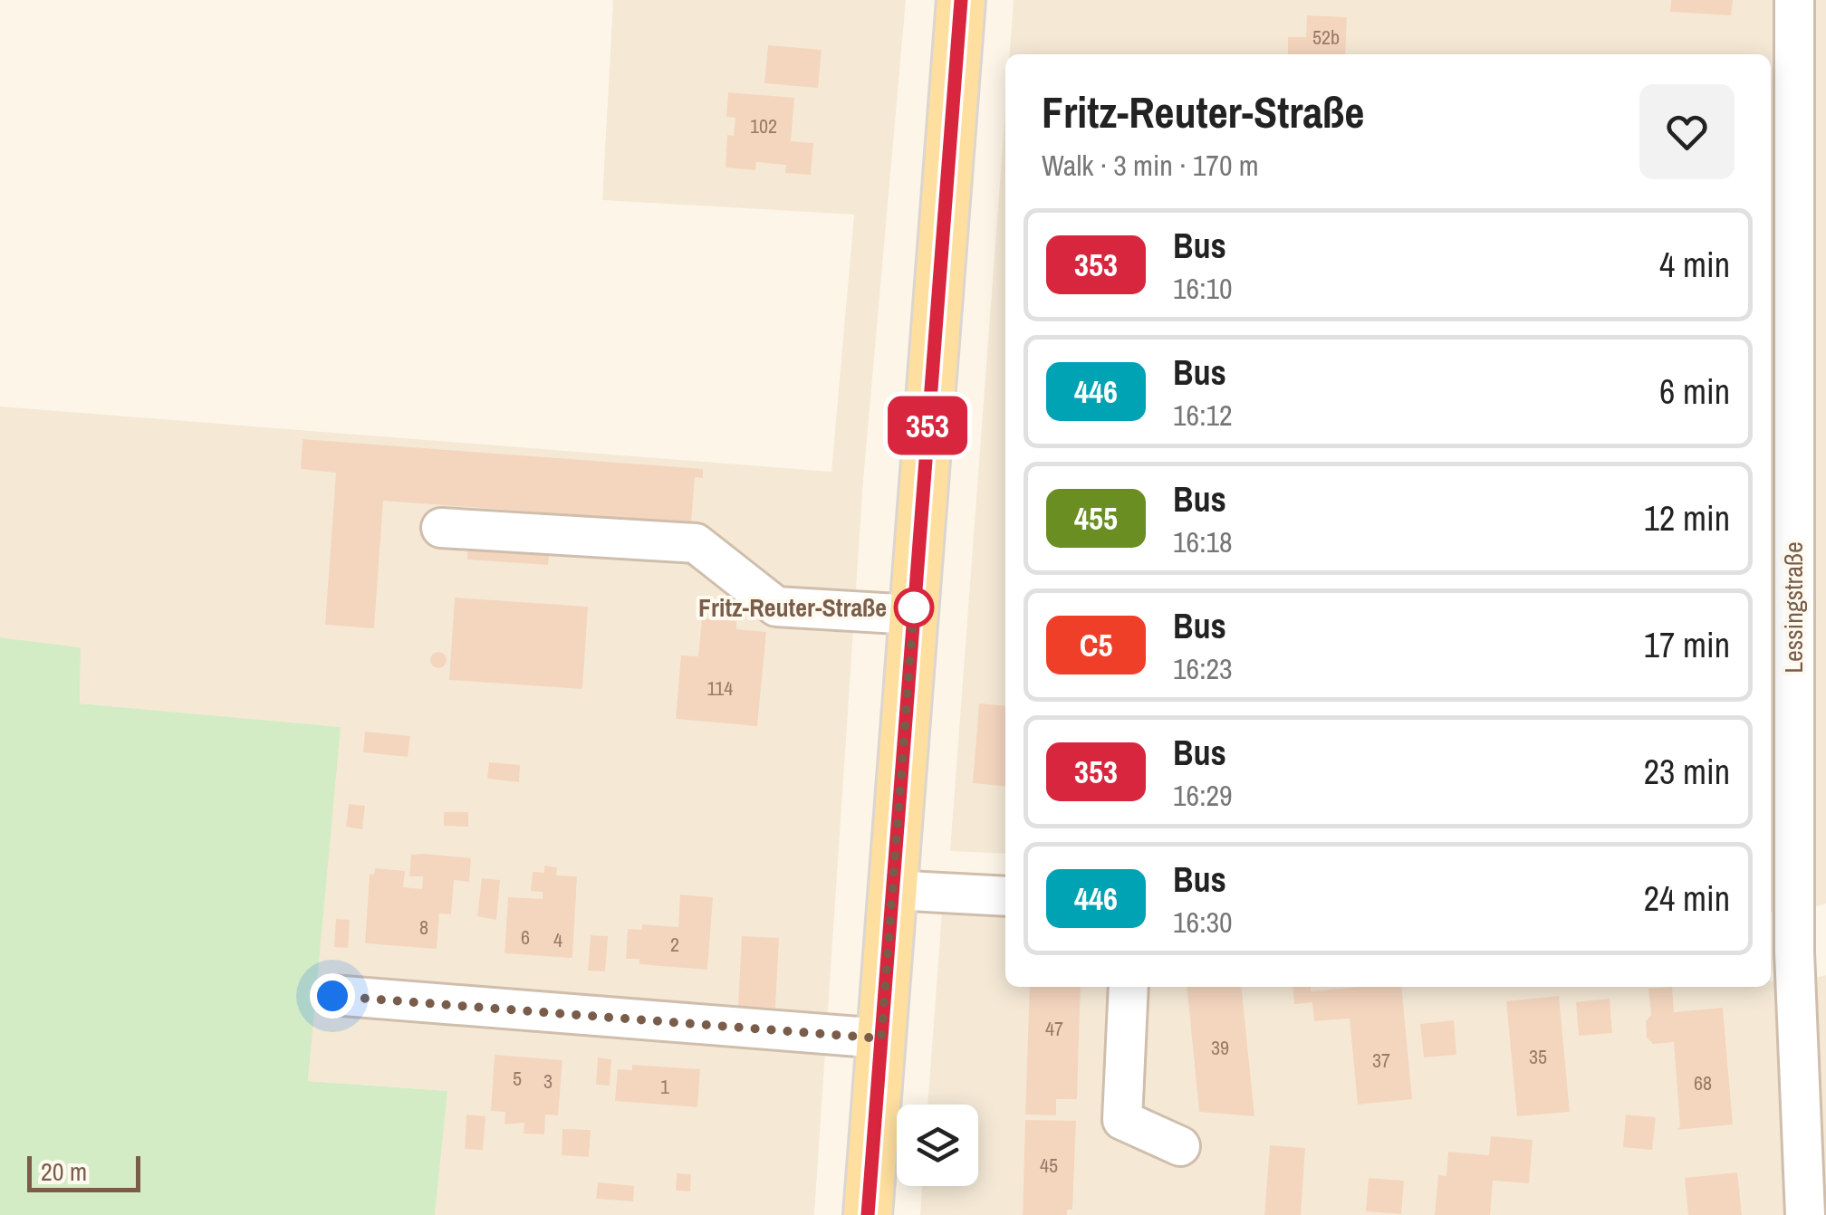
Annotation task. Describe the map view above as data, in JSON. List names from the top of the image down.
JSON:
{
  "streets": {
    "street": ["Lessingstraße"]
  },
  "places": ["Fritz-Reuter-Straße"],
  "lines": ["bus line 353"],
  "house_numbers": [
    "52b",
    "102",
    "114",
    "8",
    "6",
    "4",
    "2",
    "47",
    "39",
    "35",
    "37",
    "5",
    "3",
    "68",
    "1",
    "45"
  ],
  "scale_bar": "20 m",
  "page": {
    "on_map": "353",
    "heading": ["Fritz-Reuter-Straße", "Walk · 3 min · 170 m"],
    "list": [
      {
        "mark": "353",
        "name": "Bus",
        "note": "16:10",
        "value": "4 min"
      },
      {
        "mark": "446",
        "name": "Bus",
        "note": "16:12",
        "value": "6 min"
      },
      {
        "mark": "455",
        "name": "Bus",
        "note": "16:18",
        "value": "12 min"
      },
      {
        "mark": "C5",
        "name": "Bus",
        "note": "16:23",
        "value": "17 min"
      },
      {
        "mark": "353",
        "name": "Bus",
        "note": "16:29",
        "value": "23 min"
      },
      {
        "mark": "446",
        "name": "Bus",
        "note": "16:30",
        "value": "24 min"
      }
    ],
    "scale": "20 m"
  }
}
